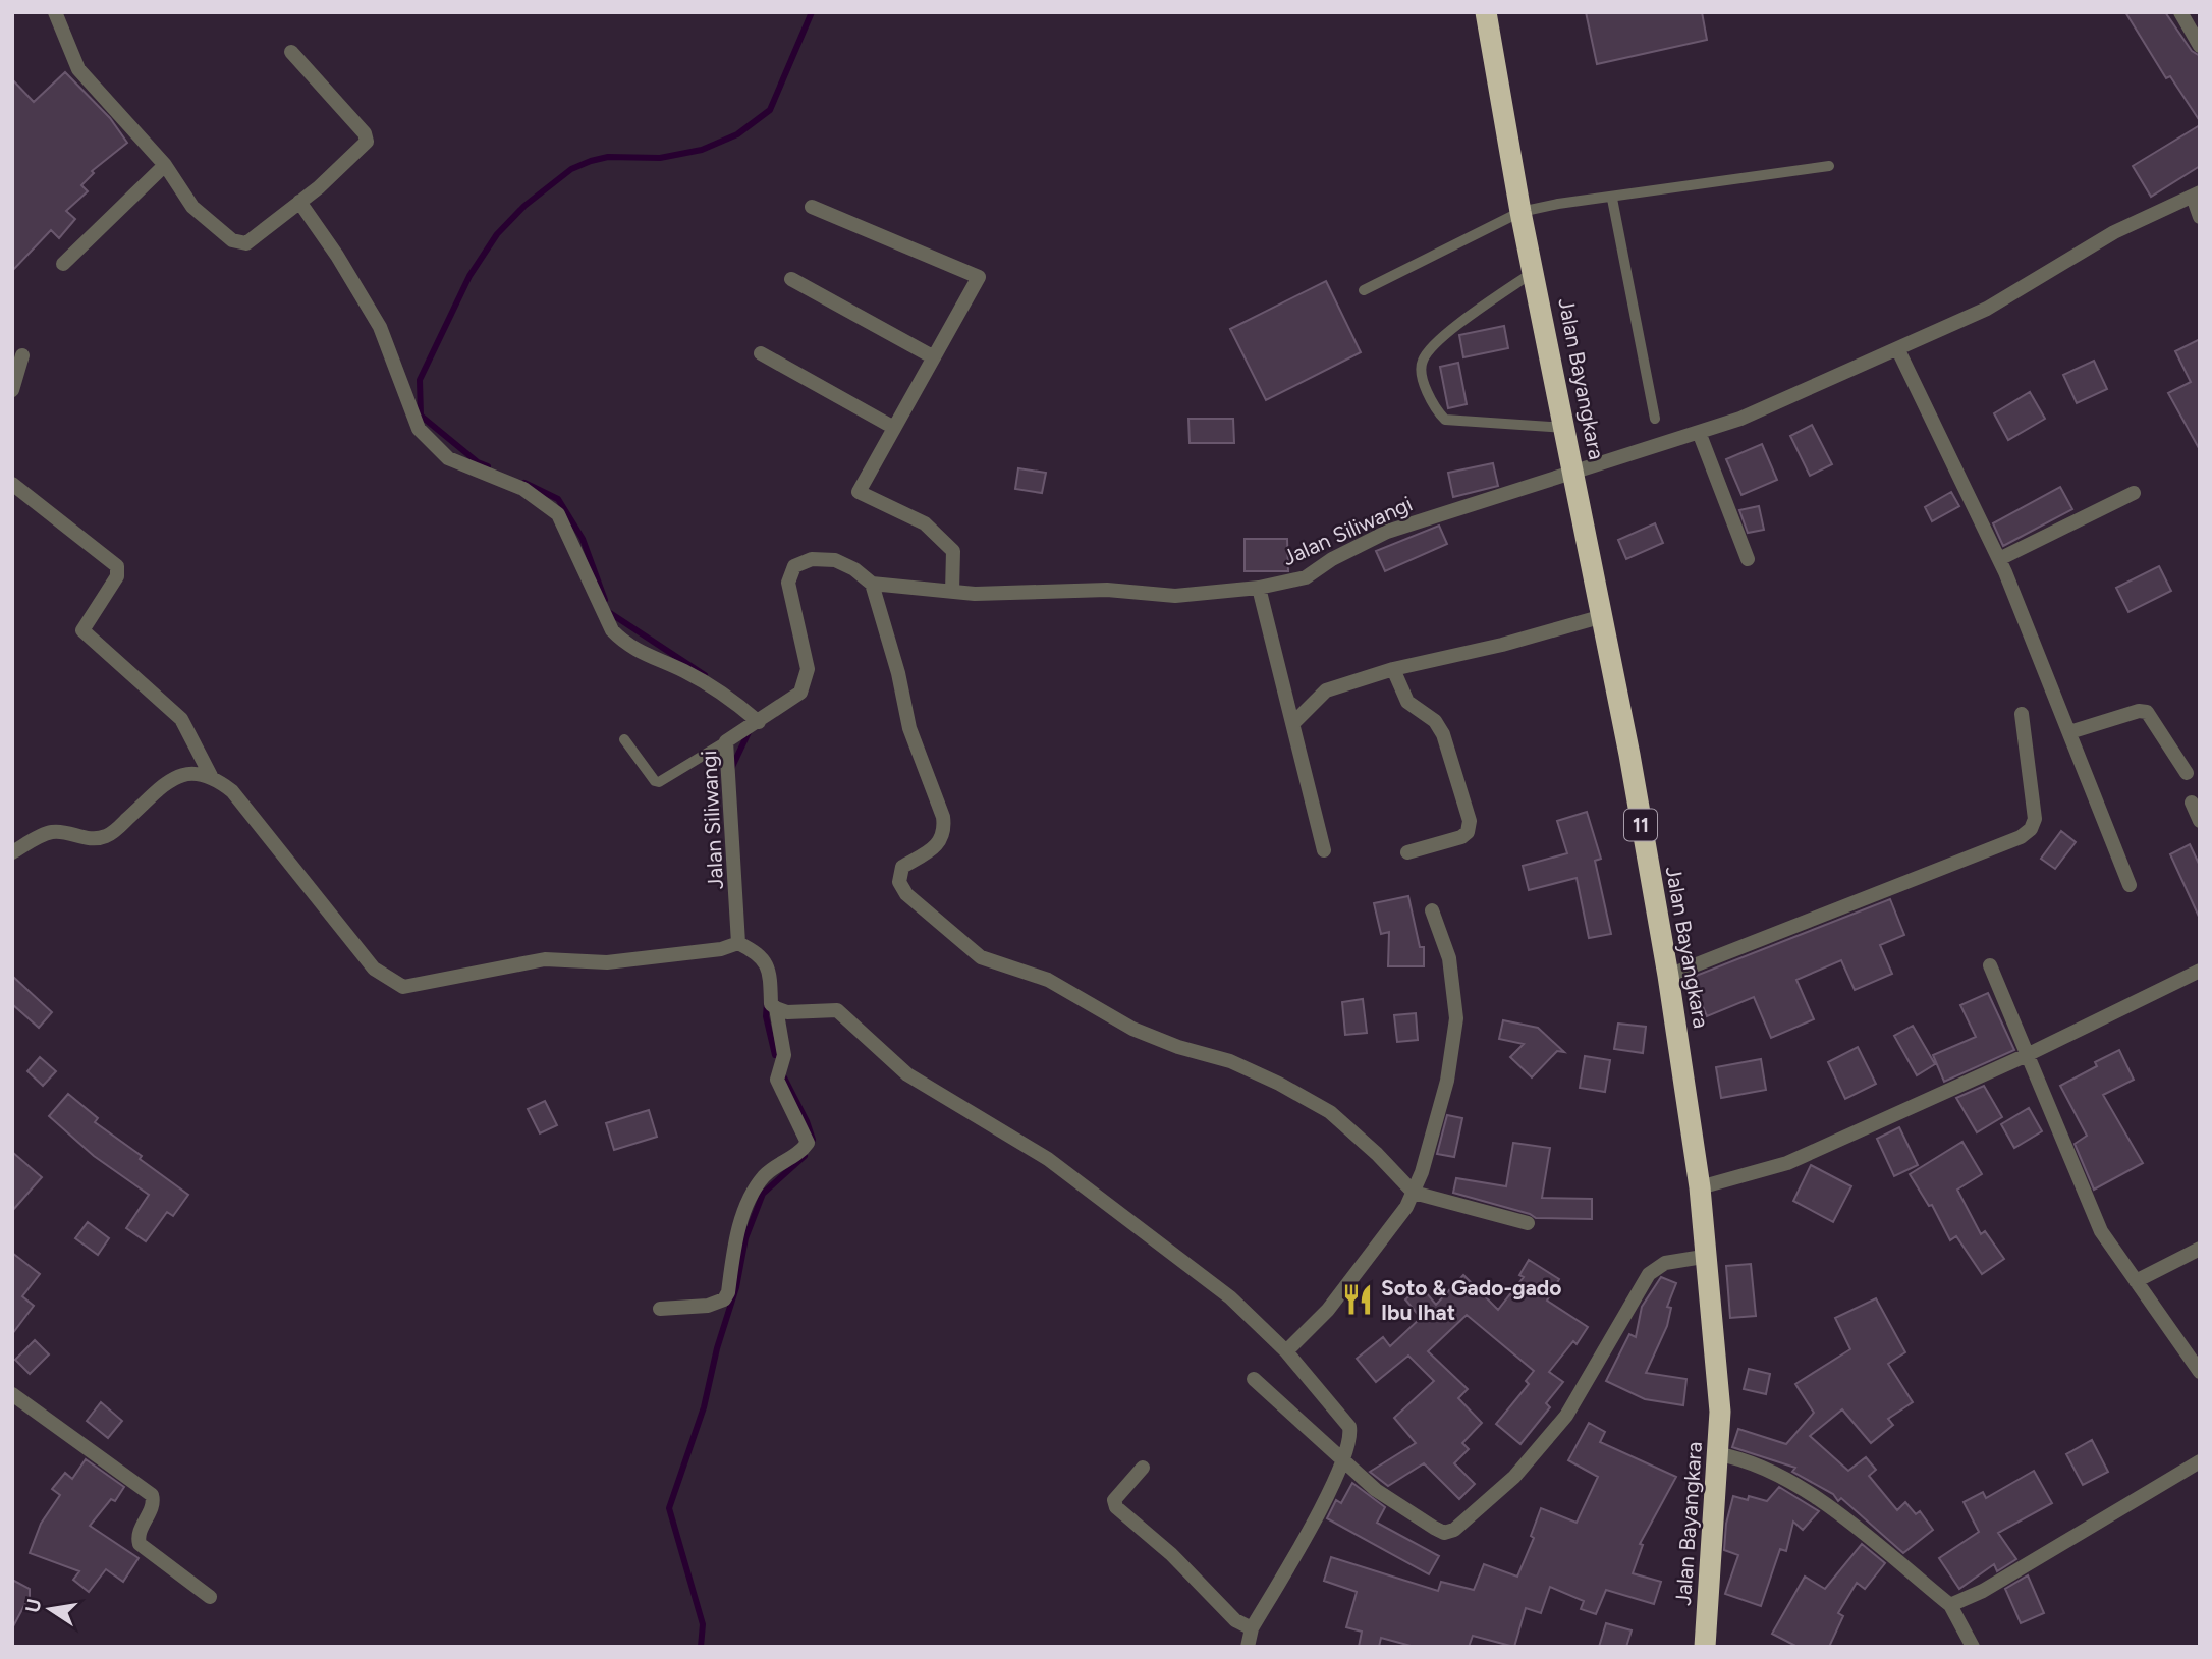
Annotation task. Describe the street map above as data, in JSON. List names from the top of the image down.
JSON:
{
  "streets": {
    "highway": ["Jalan Bayangkara", "11"],
    "street": ["Jalan Siliwangi"]
  },
  "crossings": [
    ["Jalan Bayangkara", "Jalan Siliwangi"]
  ],
  "places": {
    "restaurant": ["Soto & Gado-gado Ibu Ihat"]
  },
  "north": "left"
}
